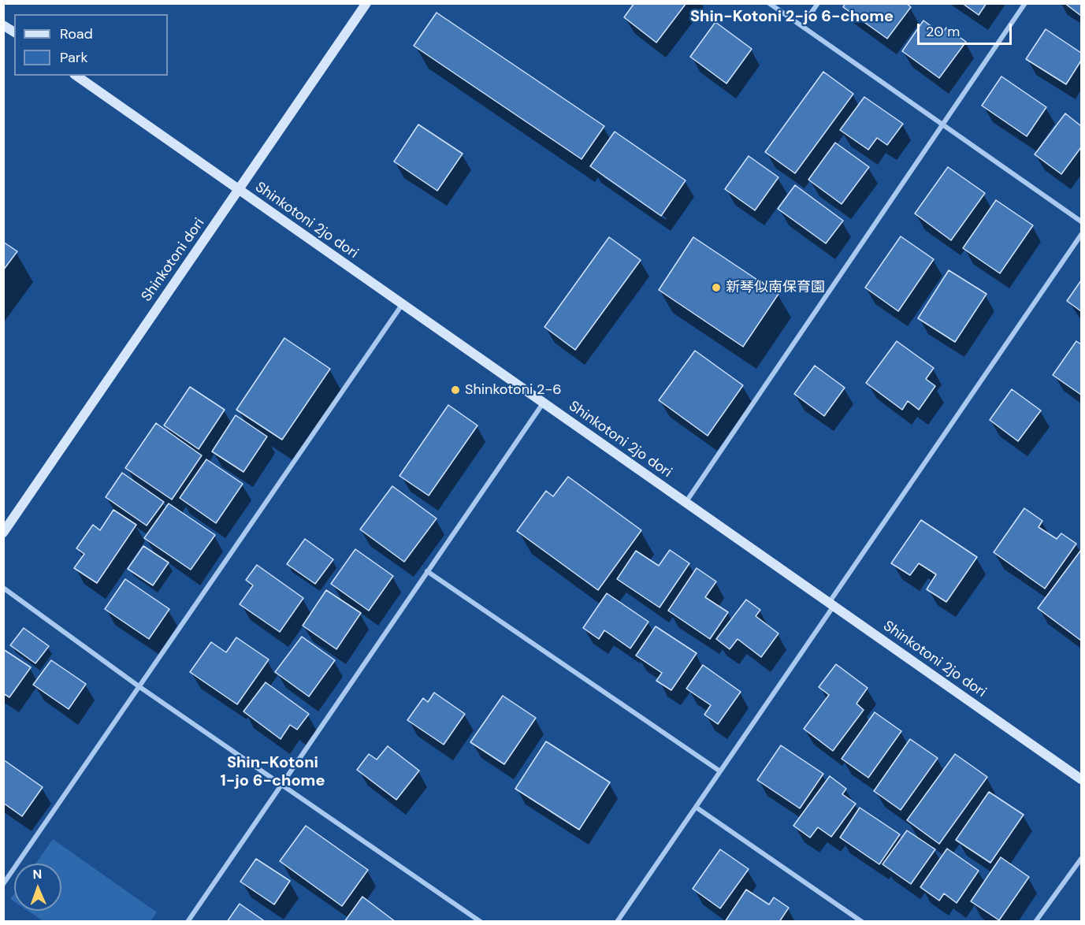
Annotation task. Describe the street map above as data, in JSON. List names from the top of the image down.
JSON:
{
  "streets": {
    "street": ["Shinkotoni 2jo dori", "Shinkotoni dori"]
  },
  "crossings": [
    ["Shinkotoni 2jo dori", "Shinkotoni dori"]
  ],
  "districts": ["Shin-Kotoni 2-jo 6-chome", "Shin-Kotoni 1-jo 6-chome"],
  "places": ["新琴似南保育園", "Shinkotoni 2-6"],
  "legend": ["Road", "Park"],
  "scale_bar": "20 m",
  "north": "top"
}
